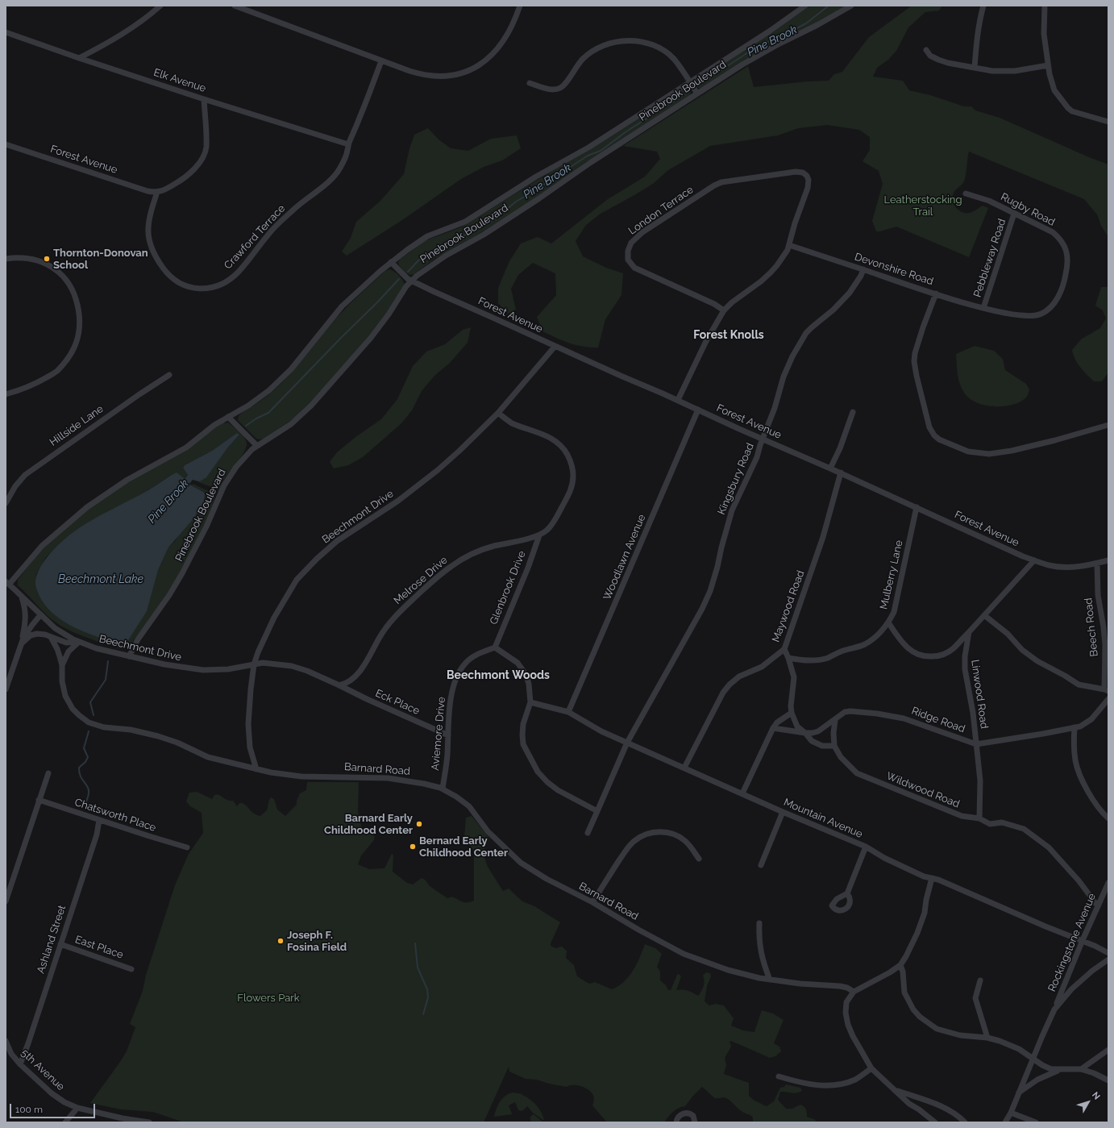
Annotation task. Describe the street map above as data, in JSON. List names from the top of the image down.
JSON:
{
  "streets": {
    "street": [
      "Elk Avenue",
      "Pinebrook Boulevard",
      "Forest Avenue",
      "Rugby Road",
      "London Terrace",
      "Crawford Terrace",
      "Pebbleway Road",
      "Devonshire Road",
      "Hillside Lane",
      "Kingsbury Road",
      "Beechmont Drive",
      "Woodlawn Avenue",
      "Mulberry Lane",
      "Melrose Drive",
      "Glenbrook Drive",
      "Maywood Road",
      "Beech Road",
      "Linwood Road",
      "Eck Place",
      "Ridge Road",
      "Aviemore Drive",
      "Barnard Road",
      "Wildwood Road",
      "Chatsworth Place",
      "Mountain Avenue",
      "Ashland Street",
      "Rockingstone Avenue",
      "East Place",
      "5th Avenue"
    ]
  },
  "crossings": [
    ["Elk Avenue", "Crawford Terrace"],
    ["Pinebrook Boulevard", "Forest Avenue"],
    ["Pinebrook Boulevard", "Beechmont Drive"],
    ["Forest Avenue", "Crawford Terrace"],
    ["Forest Avenue", "Kingsbury Road"],
    ["Forest Avenue", "Beechmont Drive"],
    ["Forest Avenue", "Woodlawn Avenue"],
    ["Forest Avenue", "Mulberry Lane"],
    ["Forest Avenue", "Maywood Road"],
    ["Forest Avenue", "Beech Road"],
    ["Rugby Road", "Pebbleway Road"],
    ["Rugby Road", "Devonshire Road"],
    ["London Terrace", "Devonshire Road"],
    ["Devonshire Road", "Kingsbury Road"],
    ["Kingsbury Road", "Mountain Avenue"],
    ["Beechmont Drive", "Melrose Drive"],
    ["Beechmont Drive", "Barnard Road"],
    ["Woodlawn Avenue", "Mountain Avenue"],
    ["Melrose Drive", "Glenbrook Drive"],
    ["Melrose Drive", "Eck Place"],
    ["Glenbrook Drive", "Aviemore Drive"],
    ["Maywood Road", "Mountain Avenue"],
    ["Linwood Road", "Ridge Road"],
    ["Linwood Road", "Wildwood Road"],
    ["Eck Place", "Aviemore Drive"],
    ["Aviemore Drive", "Barnard Road"],
    ["Wildwood Road", "Rockingstone Avenue"],
    ["Chatsworth Place", "Ashland Street"],
    ["Mountain Avenue", "Rockingstone Avenue"],
    ["Ashland Street", "East Place"],
    ["Ashland Street", "5th Avenue"]
  ],
  "districts": ["Forest Knolls", "Beechmont Woods"],
  "water": ["Pine Brook", "Beechmont Lake"],
  "parks": ["Leatherstocking Trail", "Flowers Park"],
  "places": [
    "Thornton-Donovan School",
    "Barnard Early Childhood Center",
    "Bernard Early Childhood Center",
    "Joseph F. Fosina Field"
  ],
  "scale_bar": "100 m",
  "north": "top right"
}
